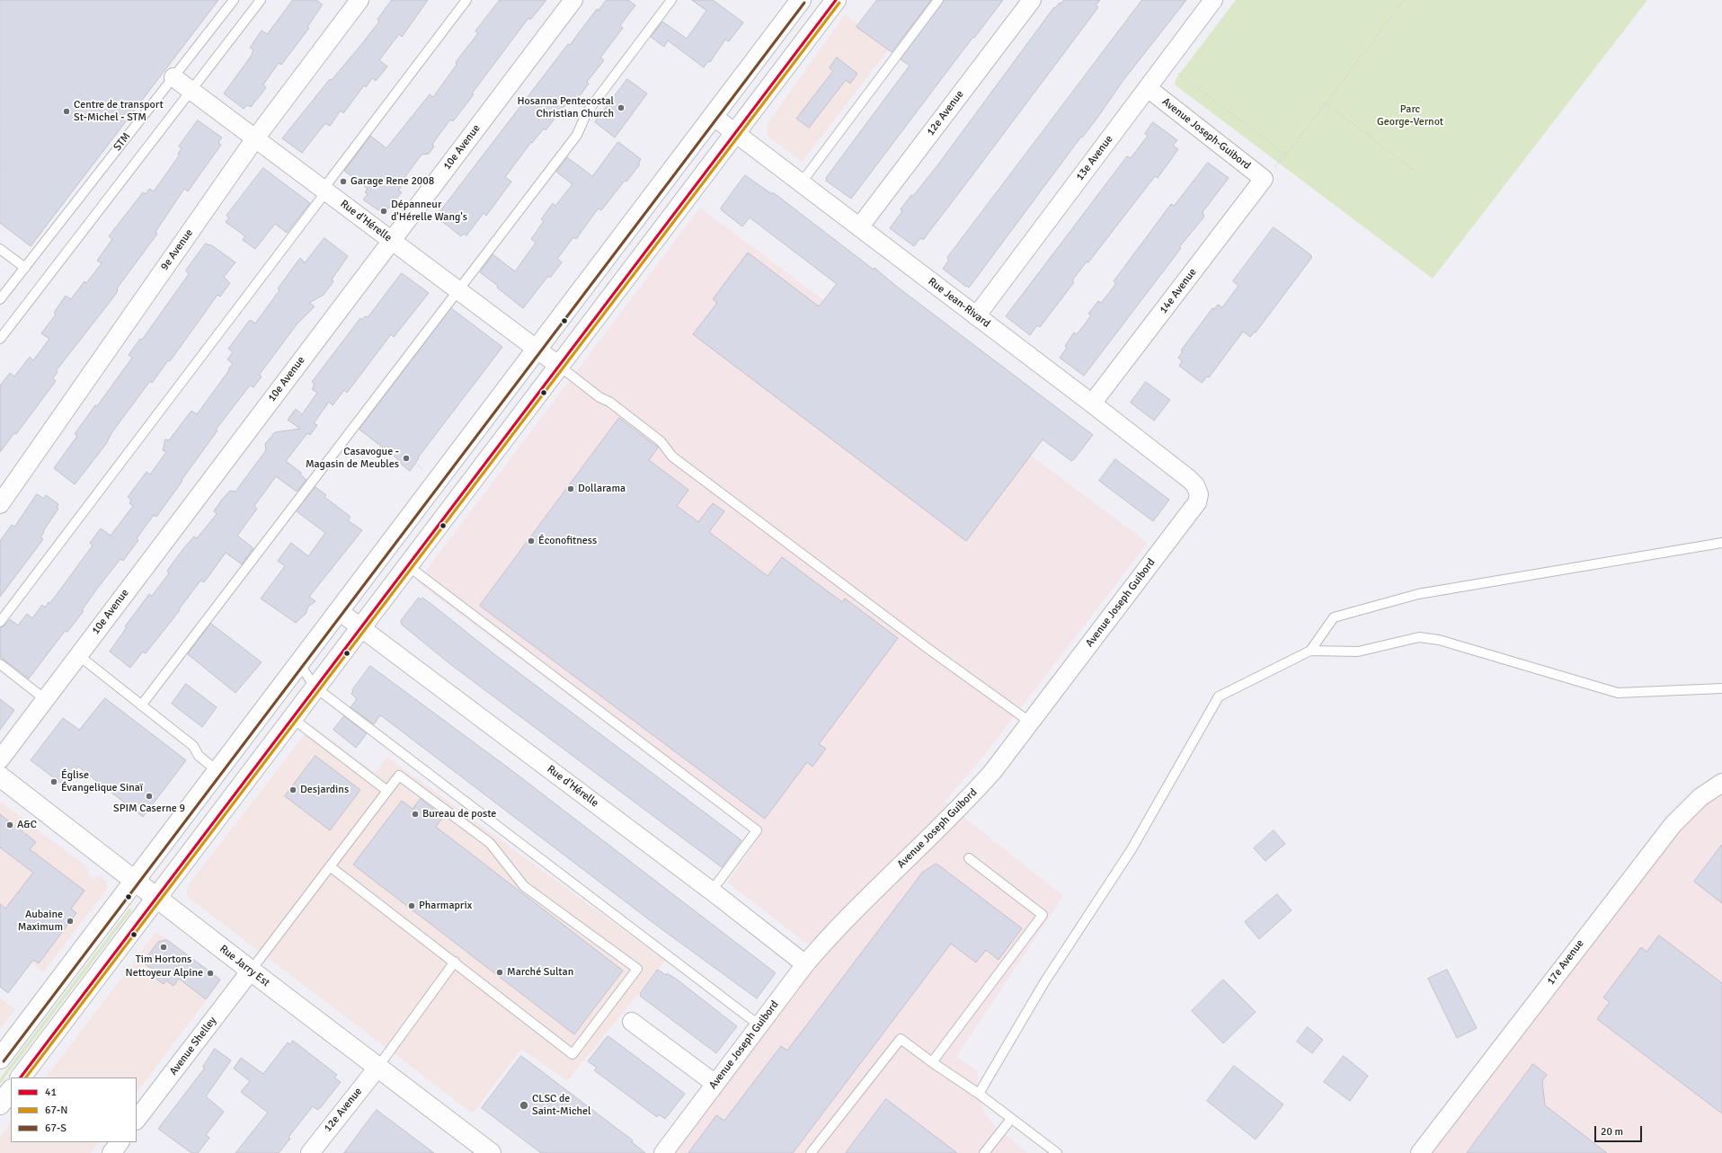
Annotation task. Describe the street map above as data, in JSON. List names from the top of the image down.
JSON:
{
  "streets": {
    "main road": ["Rue Jarry Est"],
    "street": [
      "12e Avenue",
      "Avenue Joseph-Guibord",
      "10e Avenue",
      "13e Avenue",
      "Rue d'Hérelle",
      "9e Avenue",
      "14e Avenue",
      "Rue Jean-Rivard",
      "Avenue Joseph Guibord",
      "17e Avenue",
      "Avenue Shelley"
    ],
    "lane": ["STM"]
  },
  "crossings": [
    ["12e Avenue", "Rue Jean-Rivard"],
    ["12e Avenue", "Rue Jarry Est"],
    ["Avenue Joseph-Guibord", "13e Avenue"],
    ["Avenue Joseph-Guibord", "14e Avenue"],
    ["STM", "Rue d'Hérelle"],
    ["10e Avenue", "Rue d'Hérelle"],
    ["13e Avenue", "Rue Jean-Rivard"],
    ["Rue d'Hérelle", "9e Avenue"],
    ["Rue d'Hérelle", "Avenue Joseph Guibord"],
    ["14e Avenue", "Rue Jean-Rivard"],
    ["Rue Jean-Rivard", "Avenue Joseph Guibord"],
    ["Rue Jarry Est", "Avenue Shelley"]
  ],
  "parks": ["Parc George-Vernot"],
  "places": [
    "Hosanna Pentecostal Christian Church",
    "Centre de transport St-Michel - STM",
    "Garage Rene 2008",
    "Dépanneur d'Hérelle Wang's",
    "Casavogue - Magasin de Meubles",
    "Dollarama",
    "Éconofitness",
    "Église Évangelique Sinaï",
    "Desjardins",
    "SPIM Caserne 9",
    "Bureau de poste",
    "A&C",
    "Pharmaprix",
    "Aubaine Maximum",
    "Tim Hortons",
    "Marché Sultan",
    "Nettoyeur Alpine",
    "CLSC de Saint-Michel"
  ],
  "lines": ["transit line 41", "transit line 67-N", "transit line 67-S"],
  "legend": ["41", "67-N", "67-S"],
  "scale_bar": "20 m"
}
